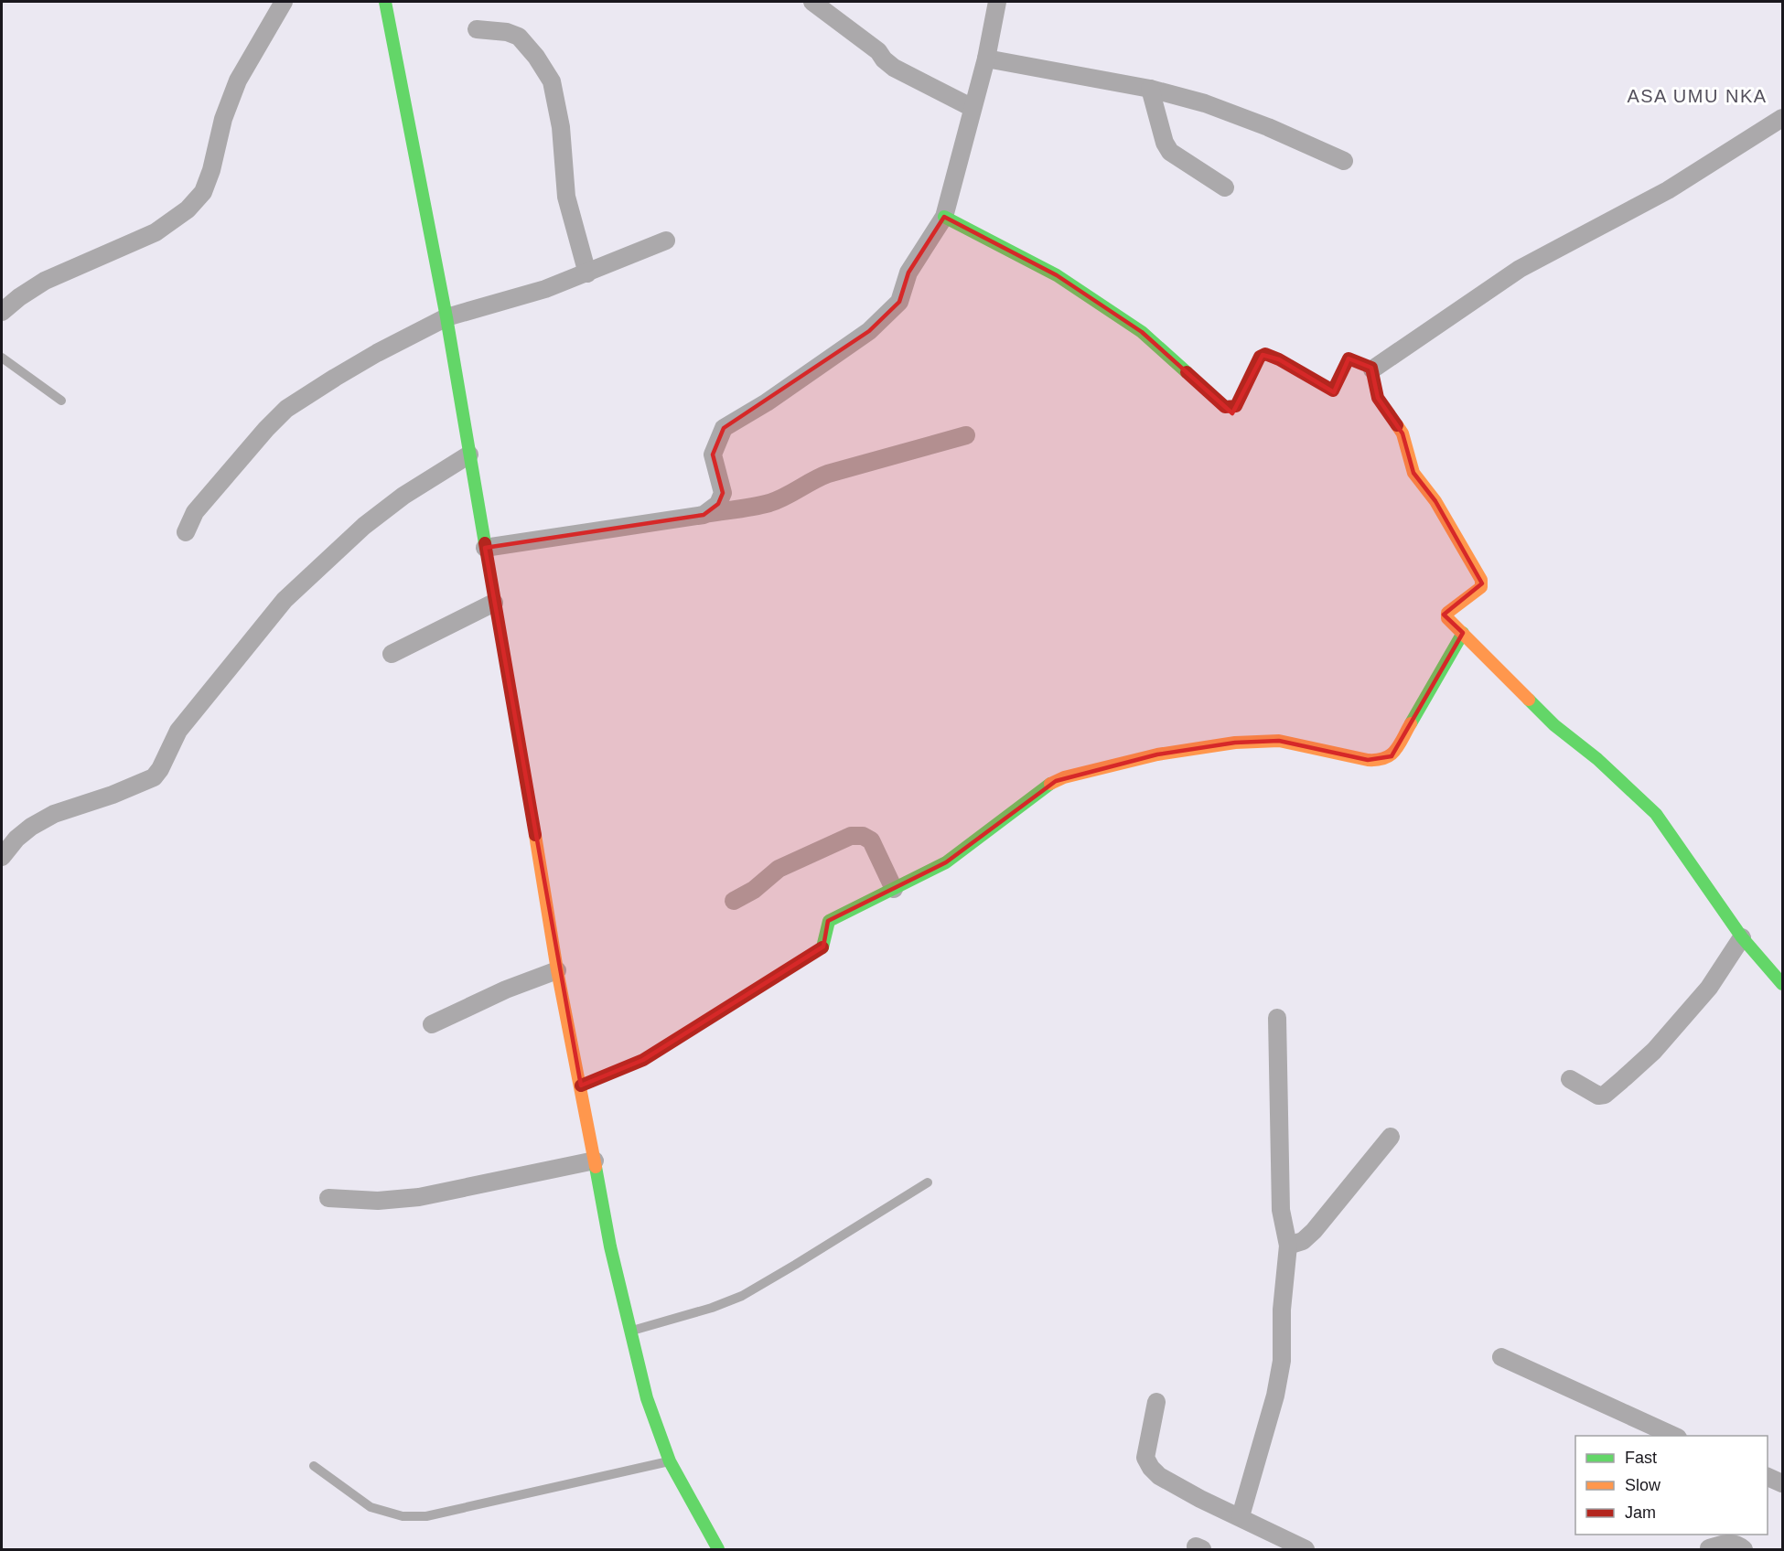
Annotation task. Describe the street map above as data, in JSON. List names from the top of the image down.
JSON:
{
  "districts": ["ASA UMU NKA"],
  "legend": ["Fast", "Slow", "Jam"]
}
